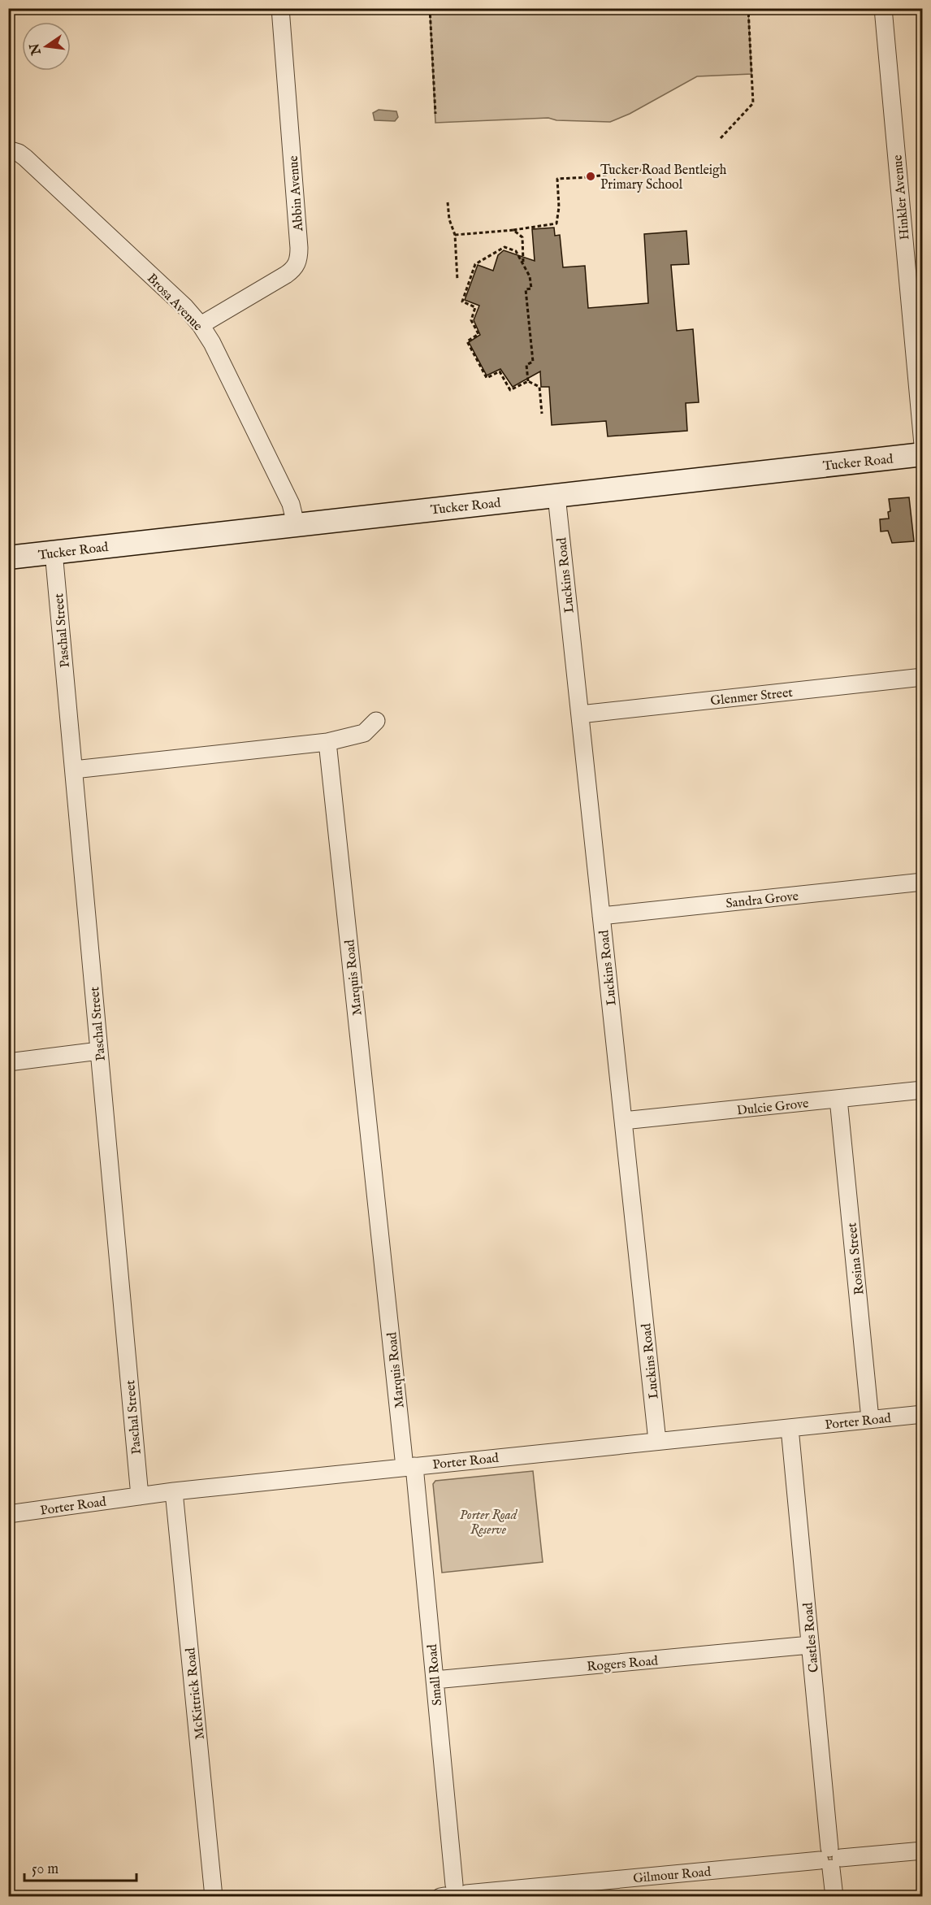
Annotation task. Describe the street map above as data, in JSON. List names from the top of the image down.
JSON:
{
  "streets": {
    "street": [
      "Abbin Avenue",
      "Hinkler Avenue",
      "Brosa Avenue",
      "Tucker Road",
      "Luckins Road",
      "Paschal Street",
      "Glenmer Street",
      "Sandra Grove",
      "Marquis Road",
      "Dulcie Grove",
      "Rosina Street",
      "Porter Road",
      "Castles Road",
      "Rogers Road",
      "Small Road",
      "McKittrick Road",
      "Gilmour Road"
    ]
  },
  "crossings": [
    ["Abbin Avenue", "Brosa Avenue"],
    ["Brosa Avenue", "Tucker Road"],
    ["Tucker Road", "Luckins Road"],
    ["Tucker Road", "Paschal Street"],
    ["Luckins Road", "Glenmer Street"],
    ["Luckins Road", "Sandra Grove"],
    ["Luckins Road", "Dulcie Grove"],
    ["Luckins Road", "Porter Road"],
    ["Paschal Street", "Porter Road"],
    ["Marquis Road", "Porter Road"],
    ["Marquis Road", "Small Road"],
    ["Dulcie Grove", "Rosina Street"],
    ["Rosina Street", "Porter Road"],
    ["Porter Road", "Castles Road"],
    ["Porter Road", "Small Road"],
    ["Porter Road", "McKittrick Road"],
    ["Castles Road", "Rogers Road"],
    ["Castles Road", "Gilmour Road"],
    ["Rogers Road", "Small Road"],
    ["Small Road", "Gilmour Road"]
  ],
  "parks": ["Porter Road Reserve"],
  "places": ["Tucker Road Bentleigh Primary School"],
  "scale_bar": "50 m",
  "north": "left"
}
